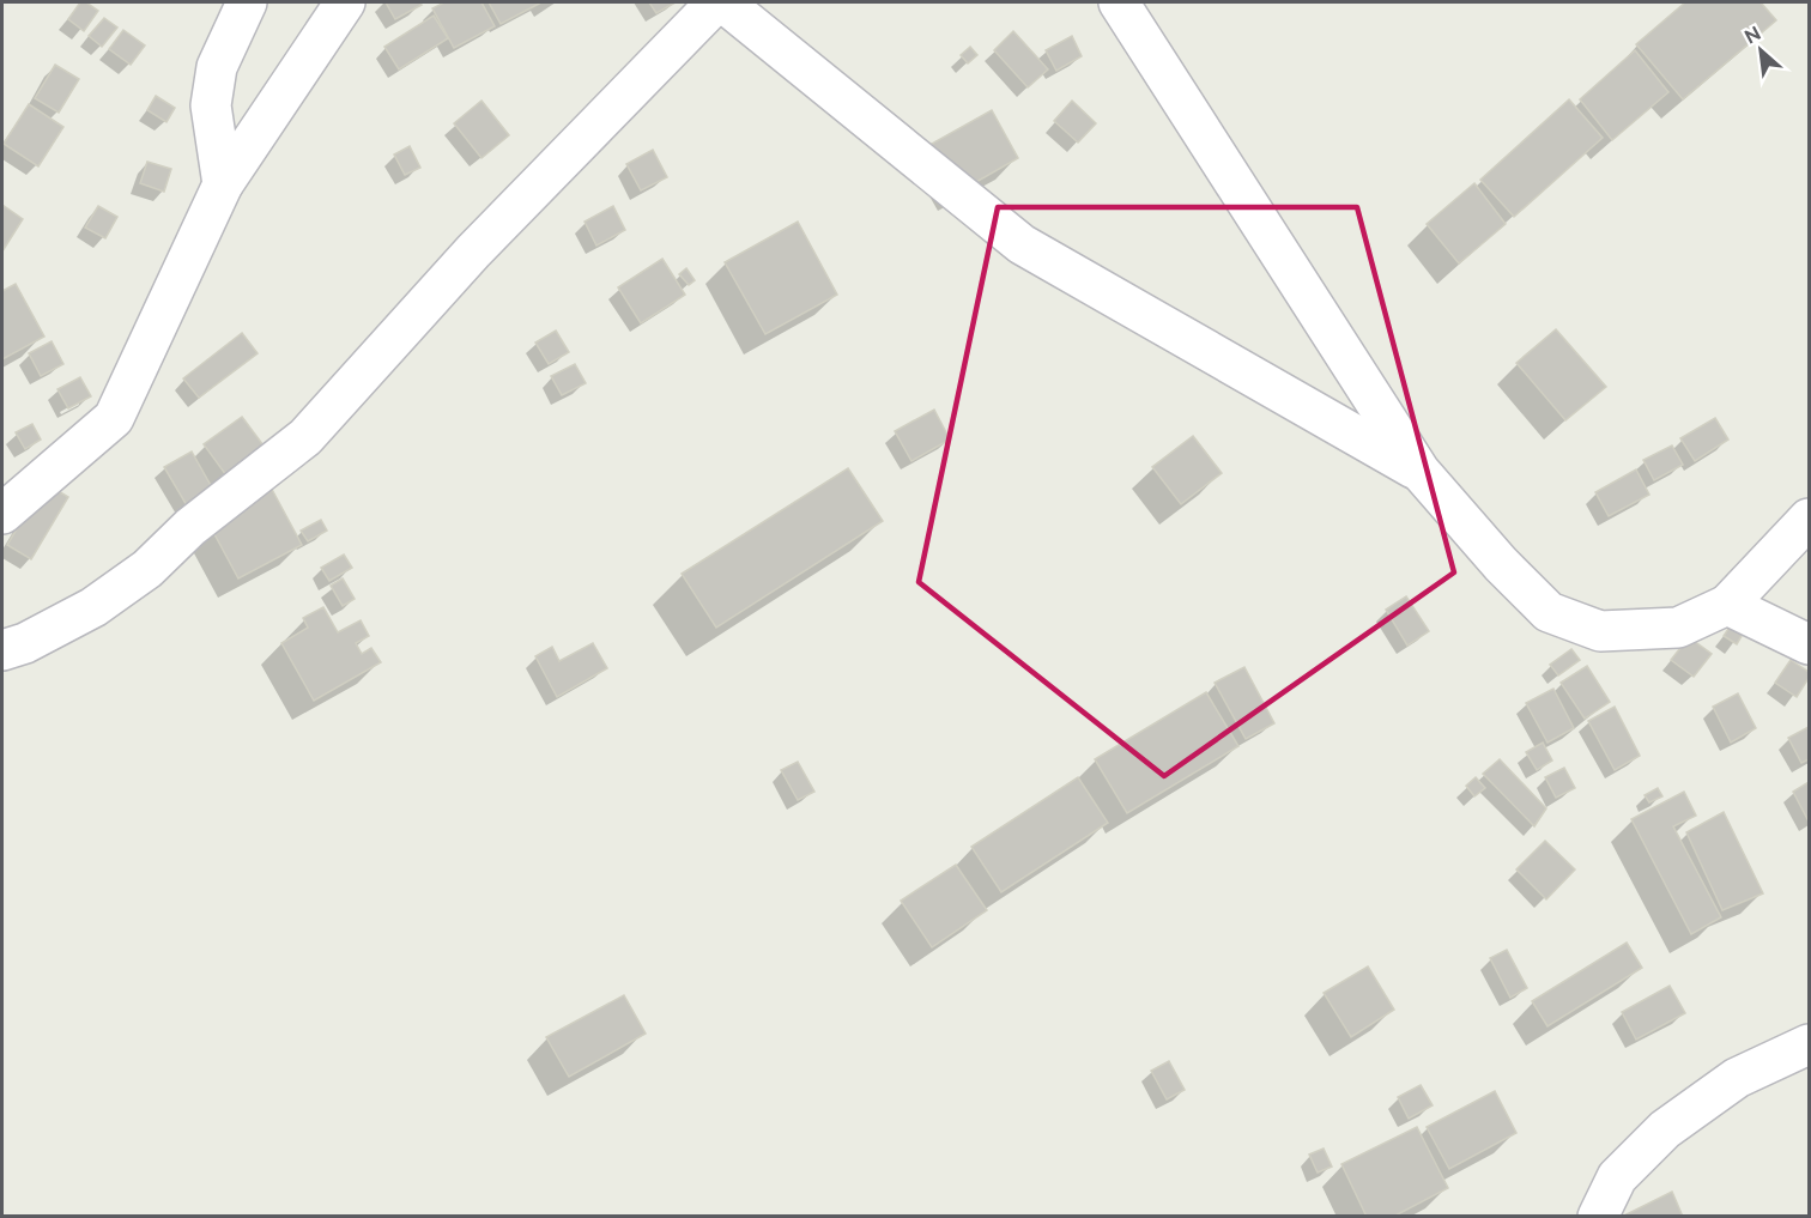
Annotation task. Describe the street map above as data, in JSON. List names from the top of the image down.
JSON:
{
  "north": "top left"
}
